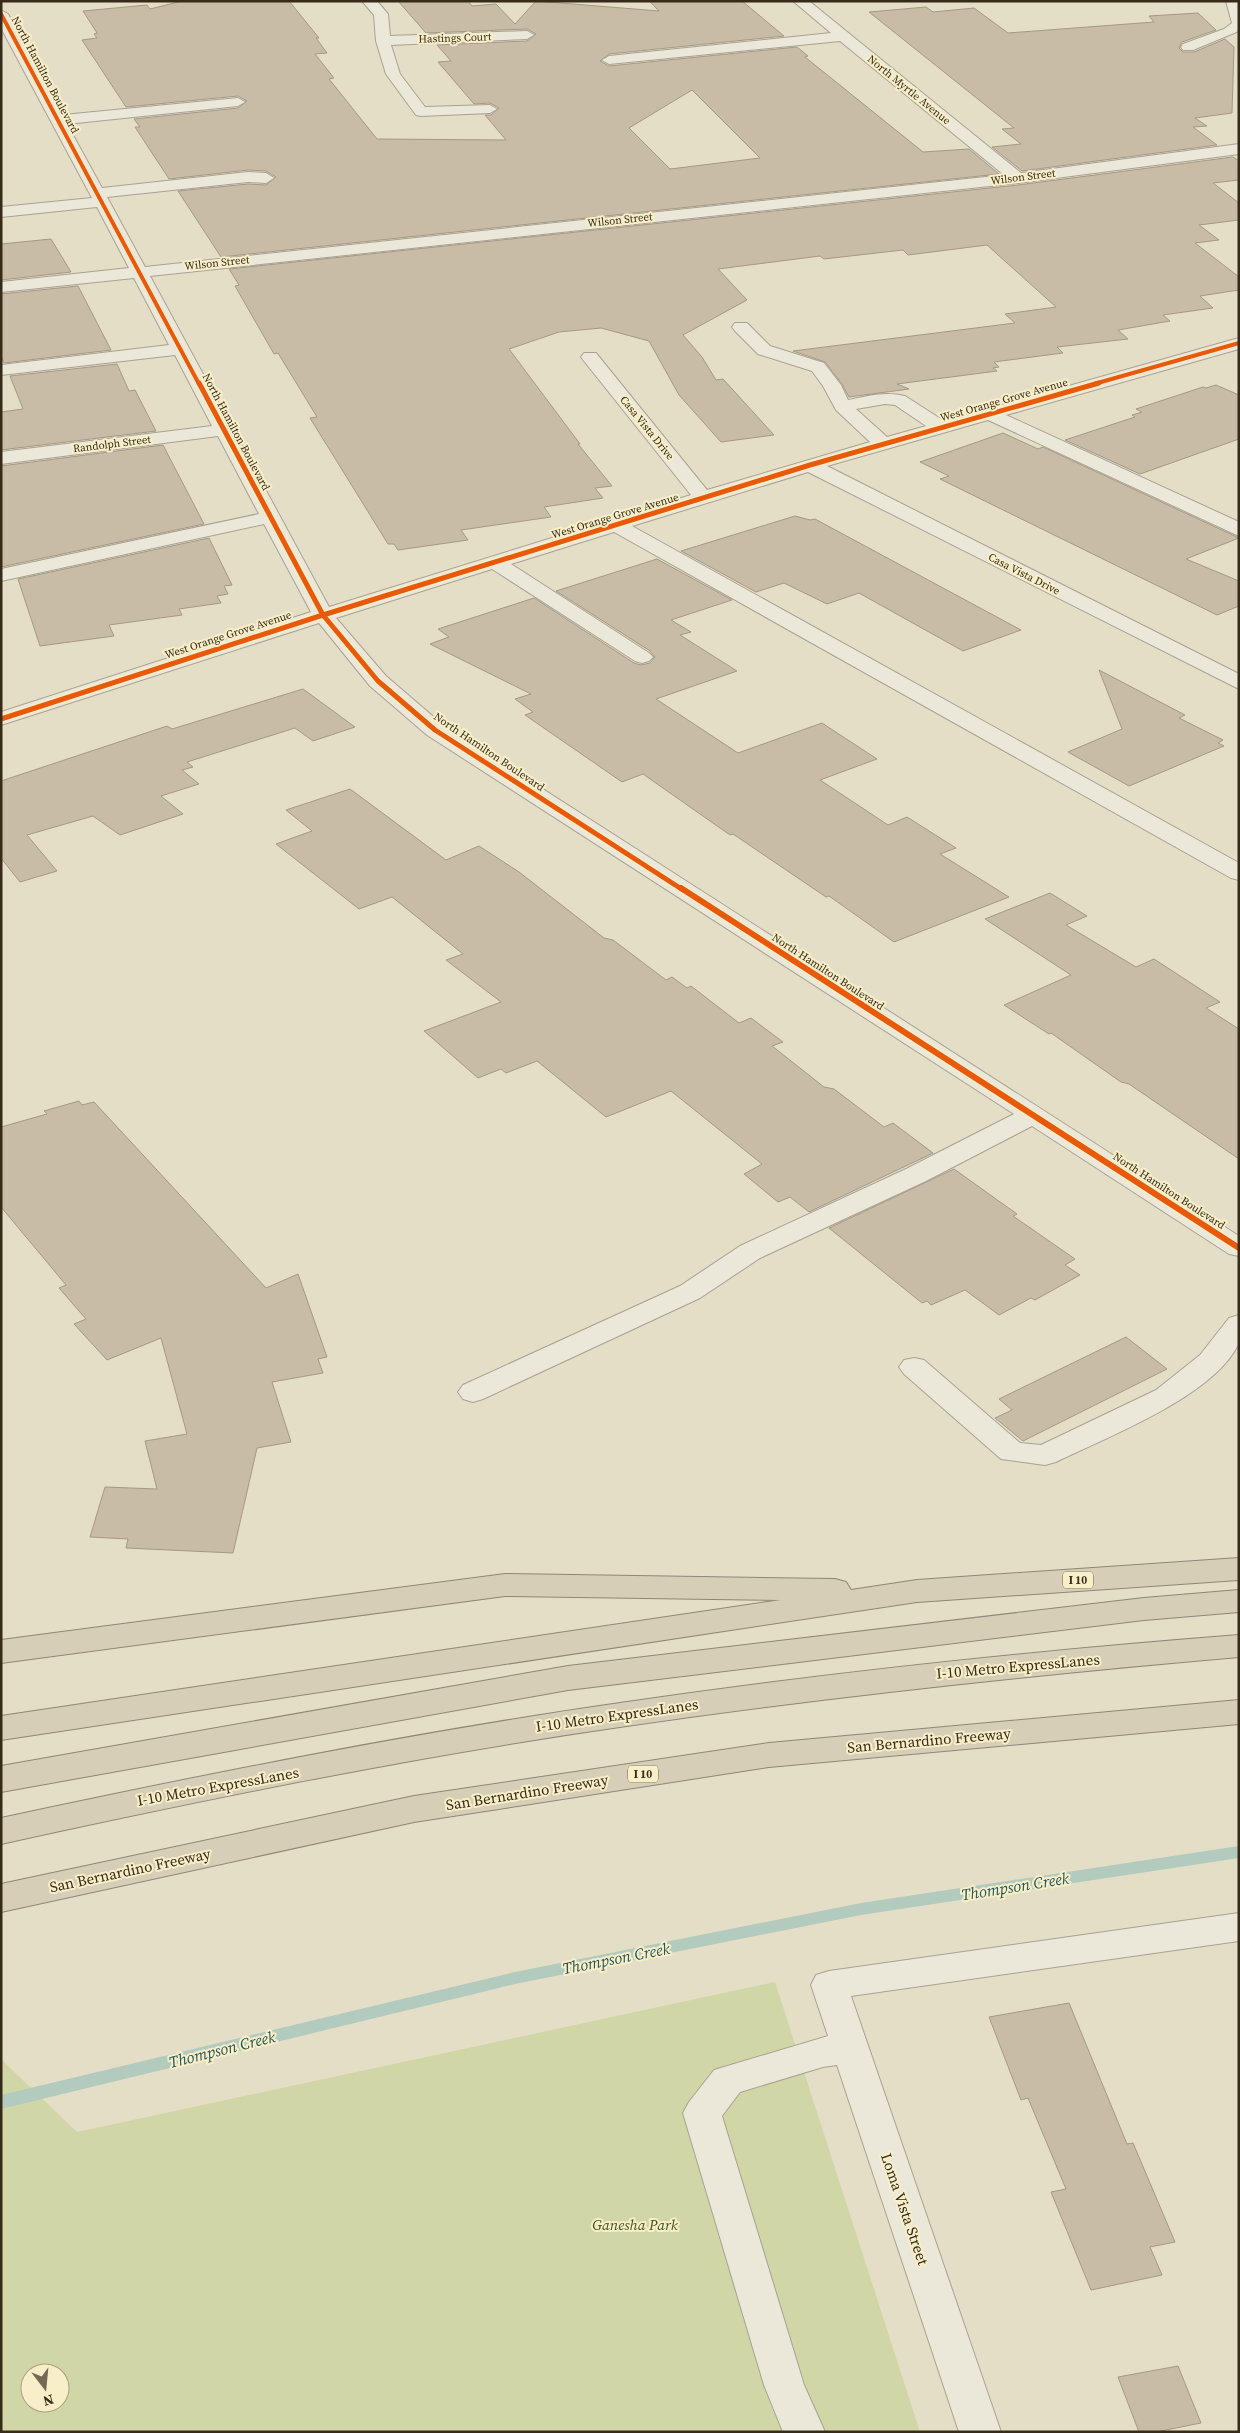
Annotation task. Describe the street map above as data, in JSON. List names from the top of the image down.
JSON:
{
  "streets": {
    "highway": ["I 10", "I-10 Metro ExpressLanes", "San Bernardino Freeway"],
    "street": [
      "Hastings Court",
      "North Hamilton Boulevard",
      "North Myrtle Avenue",
      "Wilson Street",
      "West Orange Grove Avenue",
      "Casa Vista Drive",
      "Randolph Street",
      "Loma Vista Street"
    ]
  },
  "crossings": [
    ["North Hamilton Boulevard", "Wilson Street"],
    ["North Hamilton Boulevard", "West Orange Grove Avenue"],
    ["North Hamilton Boulevard", "Randolph Street"],
    ["North Myrtle Avenue", "Wilson Street"],
    ["West Orange Grove Avenue", "Casa Vista Drive"]
  ],
  "water": ["Thompson Creek"],
  "parks": ["Ganesha Park"],
  "north": "bottom"
}
